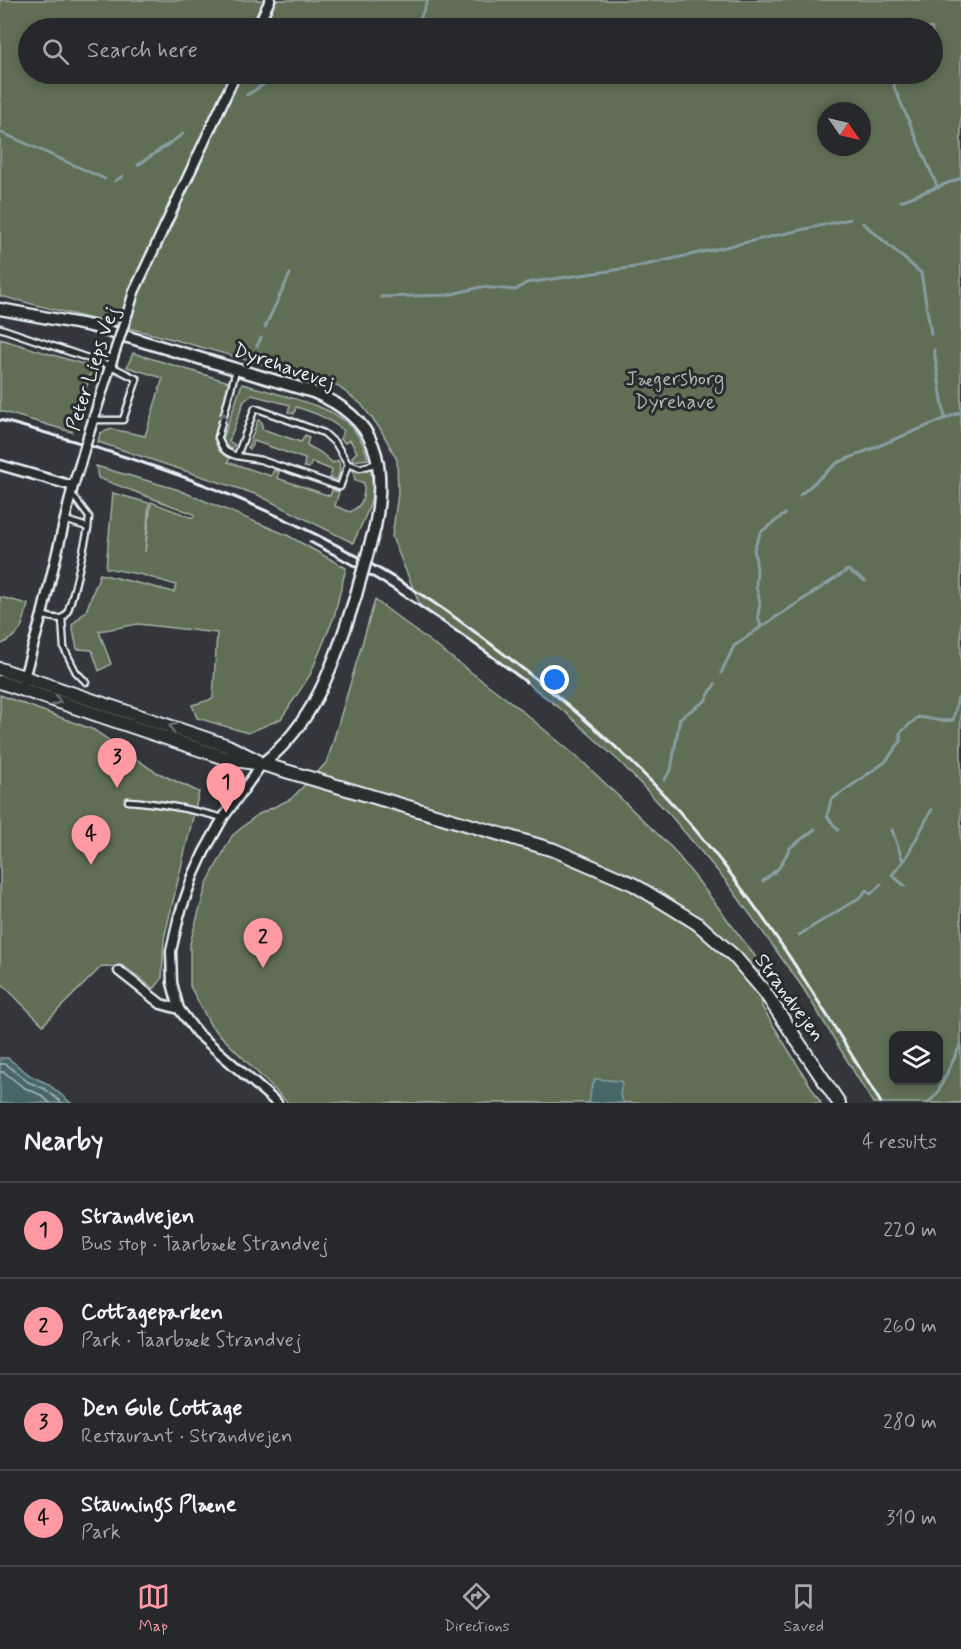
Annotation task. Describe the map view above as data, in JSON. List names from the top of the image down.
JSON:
{
  "streets": {
    "main road": ["Strandvejen"],
    "street": ["Dyrehavevej", "Peter Lieps Vej"]
  },
  "crossings": [
    ["Dyrehavevej", "Strandvejen"],
    ["Peter Lieps Vej", "Strandvejen"]
  ],
  "parks": ["Jægersborg Dyrehave"],
  "north": "bottom right",
  "page": {
    "search": "Search here",
    "pins": [
      "3",
      "1",
      "4",
      "2"
    ],
    "heading": ["Nearby", "4 results"],
    "list": [
      {
        "mark": "1",
        "name": "Strandvejen",
        "note": "Bus stop · Taarbæk Strandvej",
        "value": "220 m"
      },
      {
        "mark": "2",
        "name": "Cottageparken",
        "note": "Park · Taarbæk Strandvej",
        "value": "260 m"
      },
      {
        "mark": "3",
        "name": "Den Gule Cottage",
        "note": "Restaurant · Strandvejen",
        "value": "280 m"
      },
      {
        "mark": "4",
        "name": "Staunings Plæne",
        "note": "Park",
        "value": "310 m"
      }
    ],
    "nav": ["Map", "Directions", "Saved"]
  }
}
